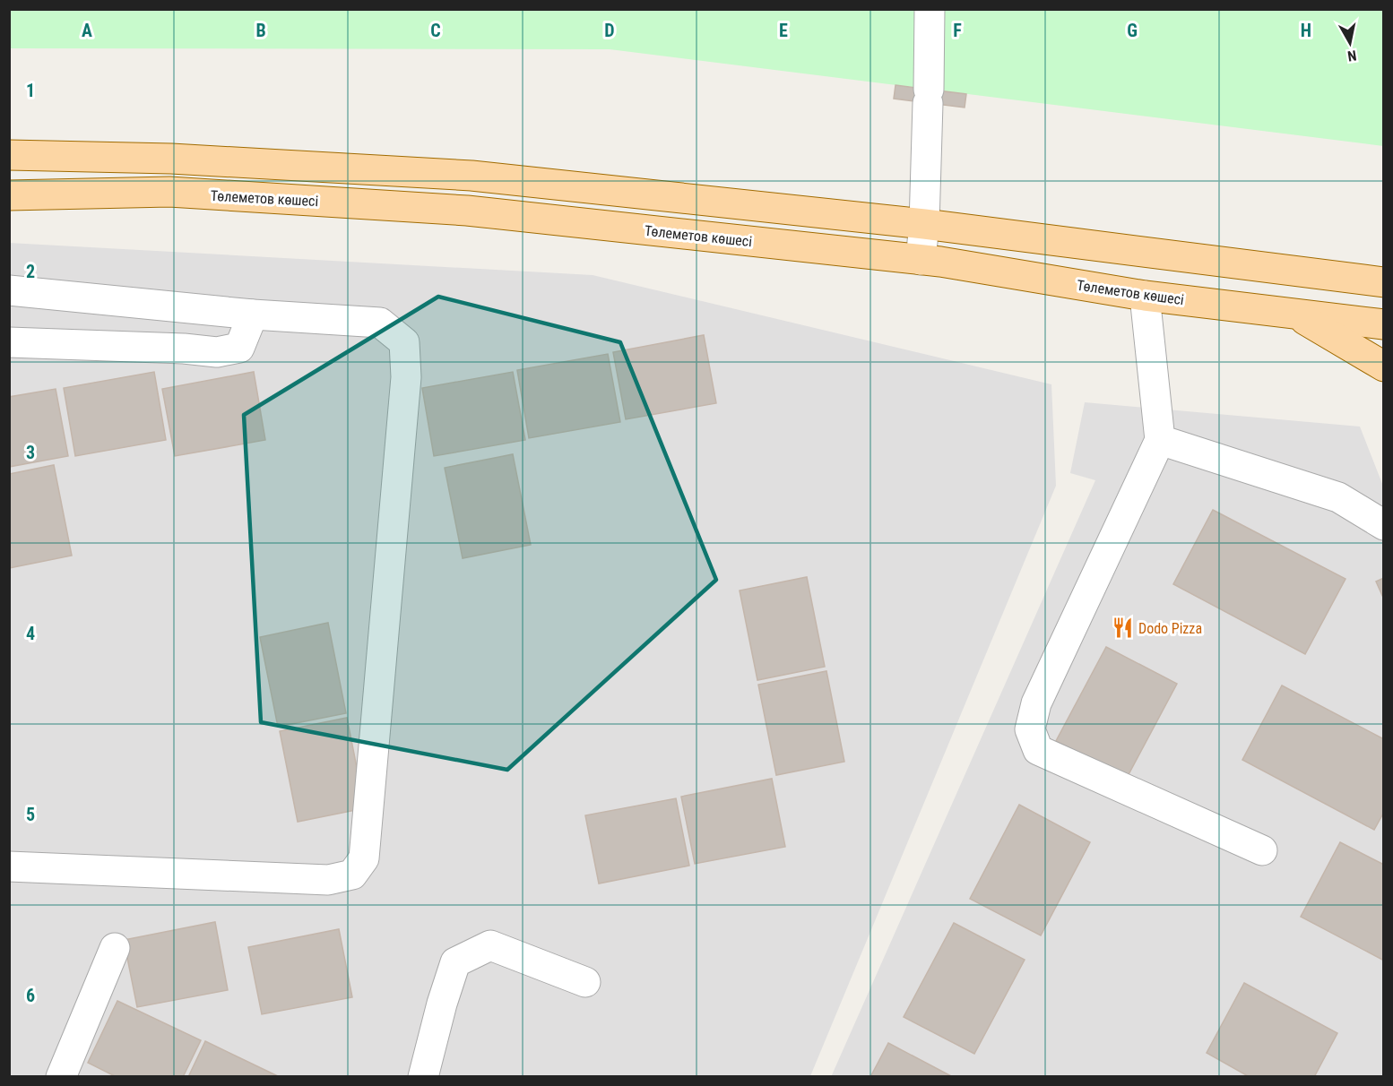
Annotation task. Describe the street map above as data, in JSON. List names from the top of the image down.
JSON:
{
  "streets": {
    "main road": ["Төлеметов көшесі"]
  },
  "places": {
    "restaurant": ["Dodo Pizza"]
  },
  "north": "bottom",
  "grid": {
    "columns": [
      "A",
      "B",
      "C",
      "D",
      "E",
      "F",
      "G",
      "H"
    ],
    "rows": [
      "1",
      "2",
      "3",
      "4",
      "5",
      "6"
    ]
  }
}
